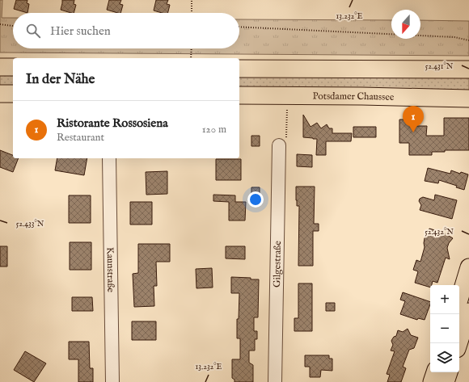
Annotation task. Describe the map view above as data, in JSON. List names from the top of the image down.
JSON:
{
  "streets": {
    "main road": ["Potsdamer Chaussee"],
    "street": ["Gilgestraße", "Kaunstraße"]
  },
  "north": "bottom",
  "page": {
    "search": "Hier suchen",
    "heading": "In der Nähe",
    "list": [
      {
        "mark": "1",
        "name": "Ristorante Rossosiena",
        "note": "Restaurant",
        "value": "120 m"
      }
    ],
    "pins": "1",
    "map_buttons": ["+", "−"]
  },
  "coordinates": [
    "13.232°E",
    "52.431°N",
    "52.433°N",
    "52.432°N"
  ]
}
